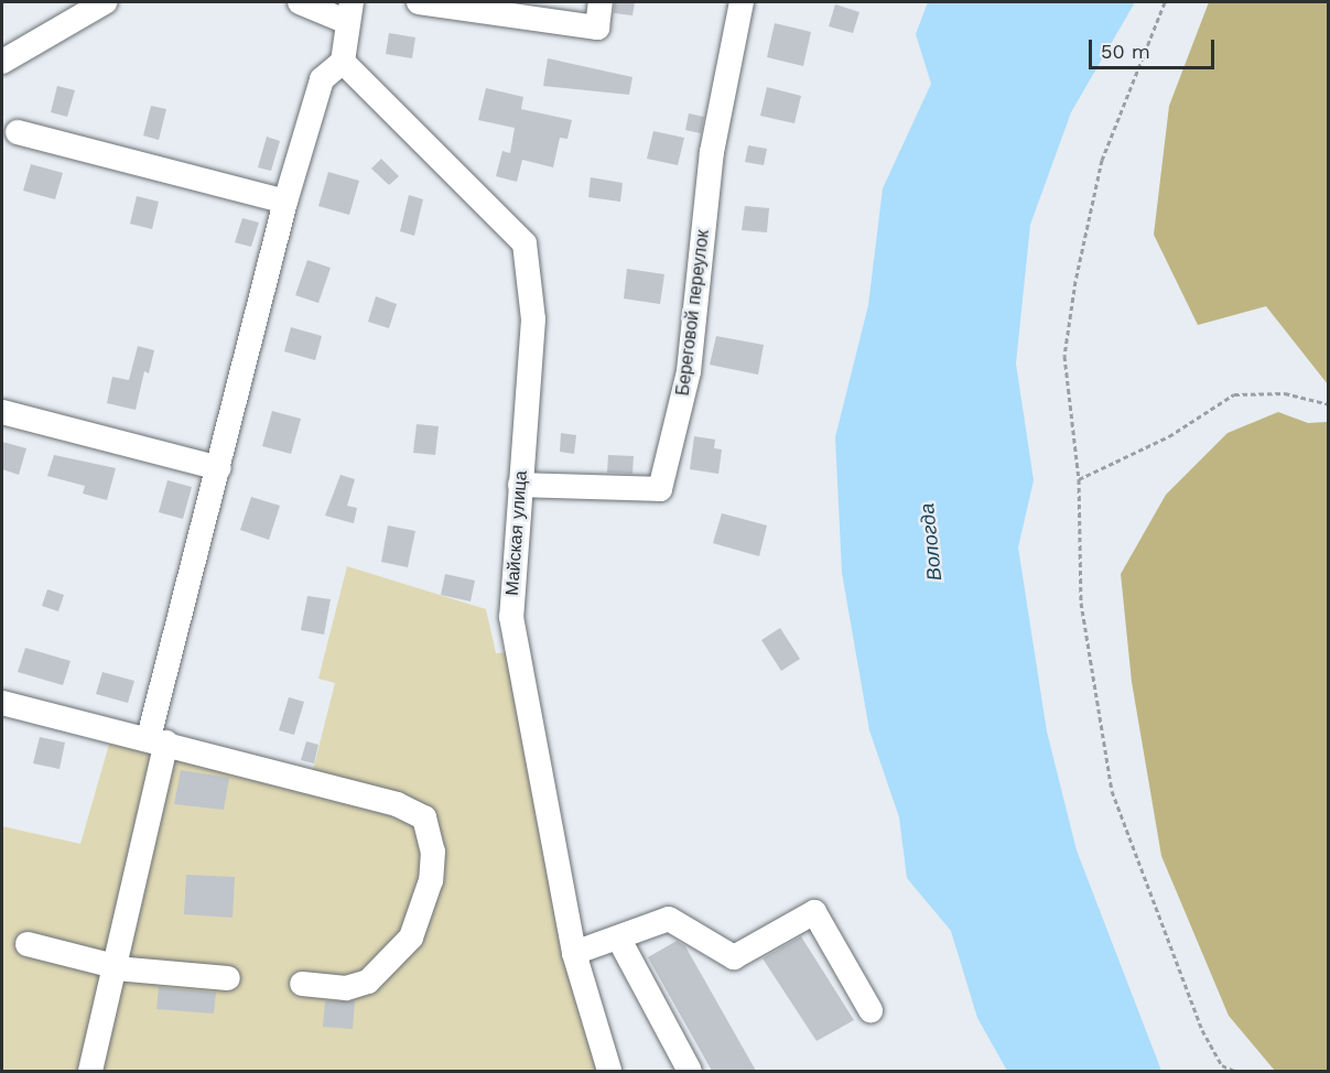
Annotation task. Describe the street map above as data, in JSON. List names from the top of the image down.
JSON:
{
  "streets": {
    "street": ["Береговой переулок", "Майская улица"]
  },
  "crossings": [
    ["Береговой переулок", "Майская улица"]
  ],
  "water": ["Вологда"],
  "scale_bar": "50 m"
}
